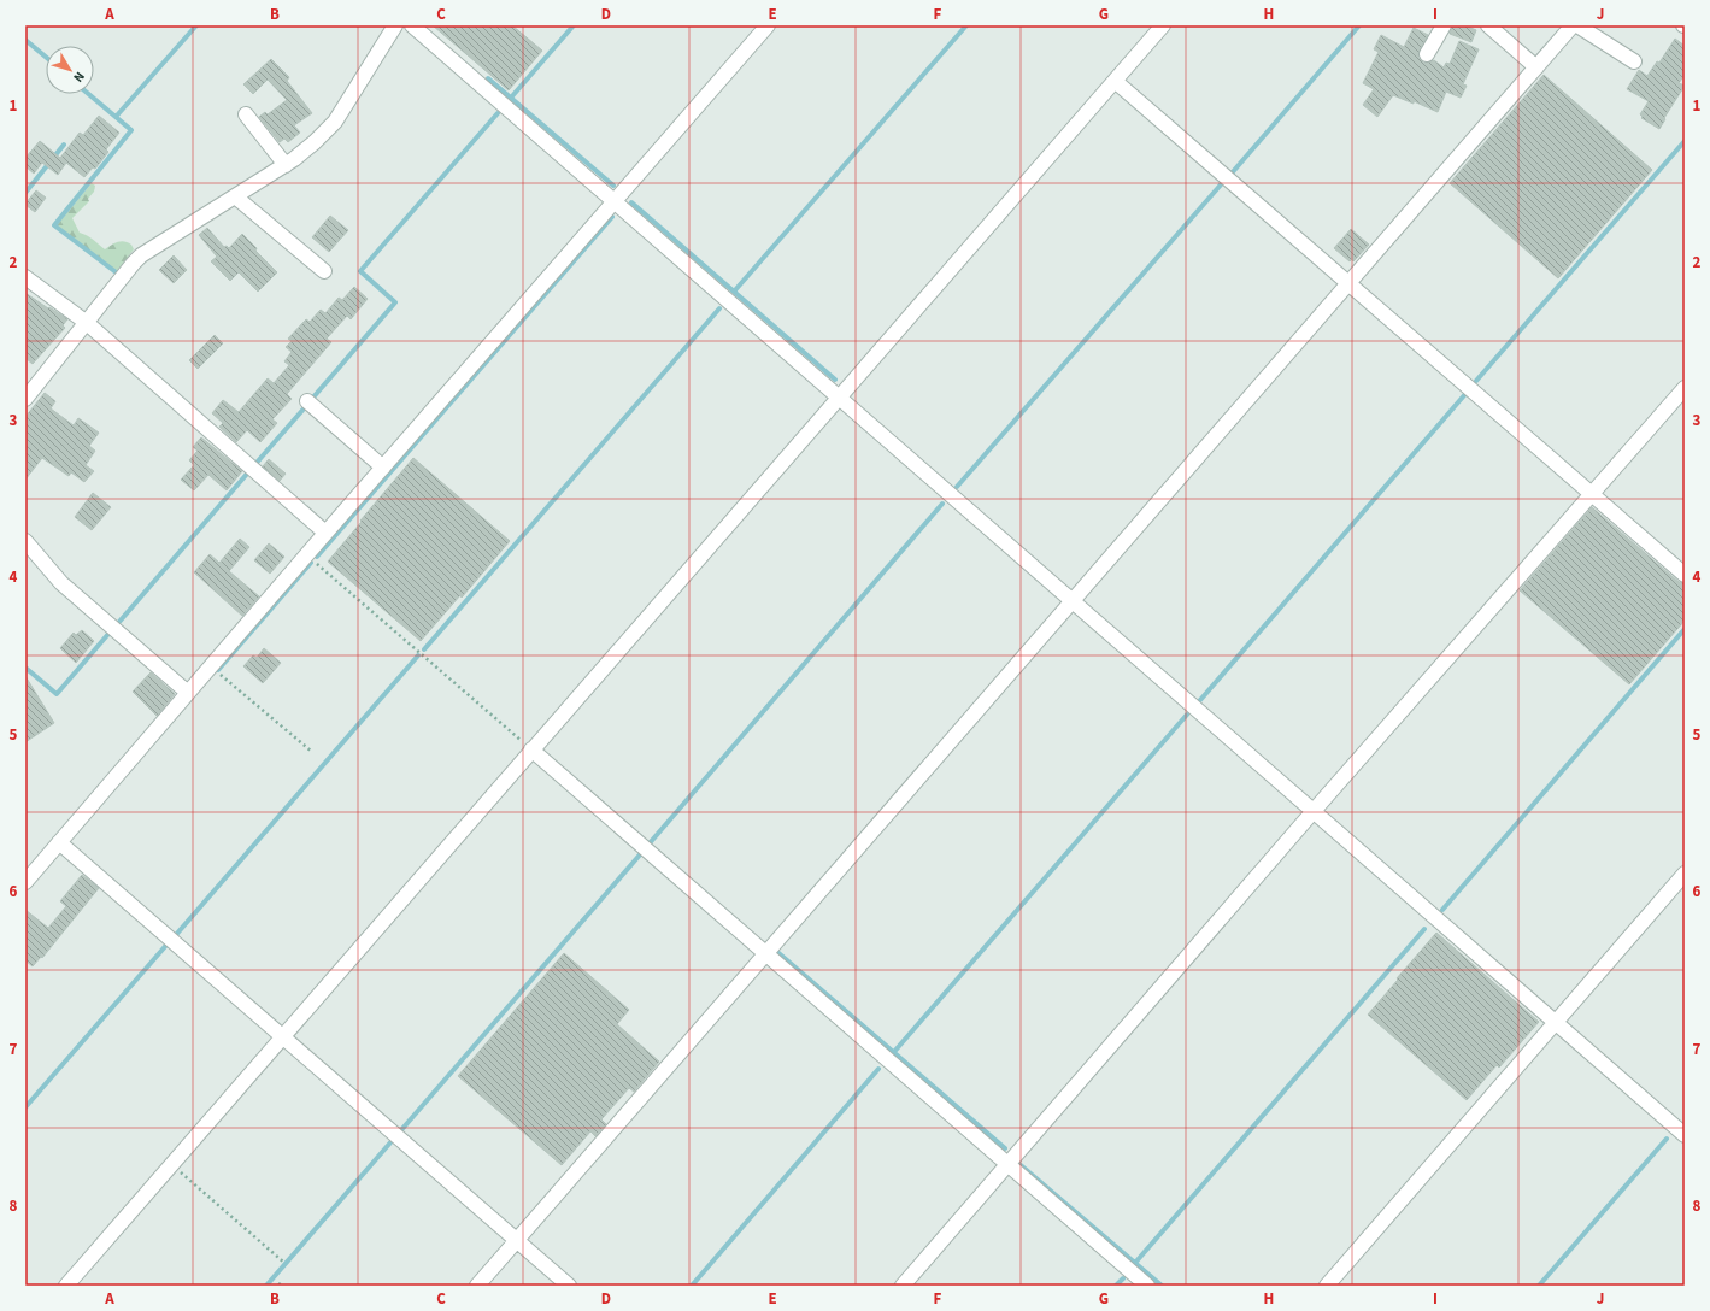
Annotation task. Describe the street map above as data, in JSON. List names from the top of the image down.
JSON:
{
  "north": "bottom right",
  "grid": {
    "columns": [
      "A",
      "B",
      "C",
      "D",
      "E",
      "F",
      "G",
      "H",
      "I",
      "J"
    ],
    "rows": [
      "1",
      "2",
      "3",
      "4",
      "5",
      "6",
      "7",
      "8"
    ]
  }
}
